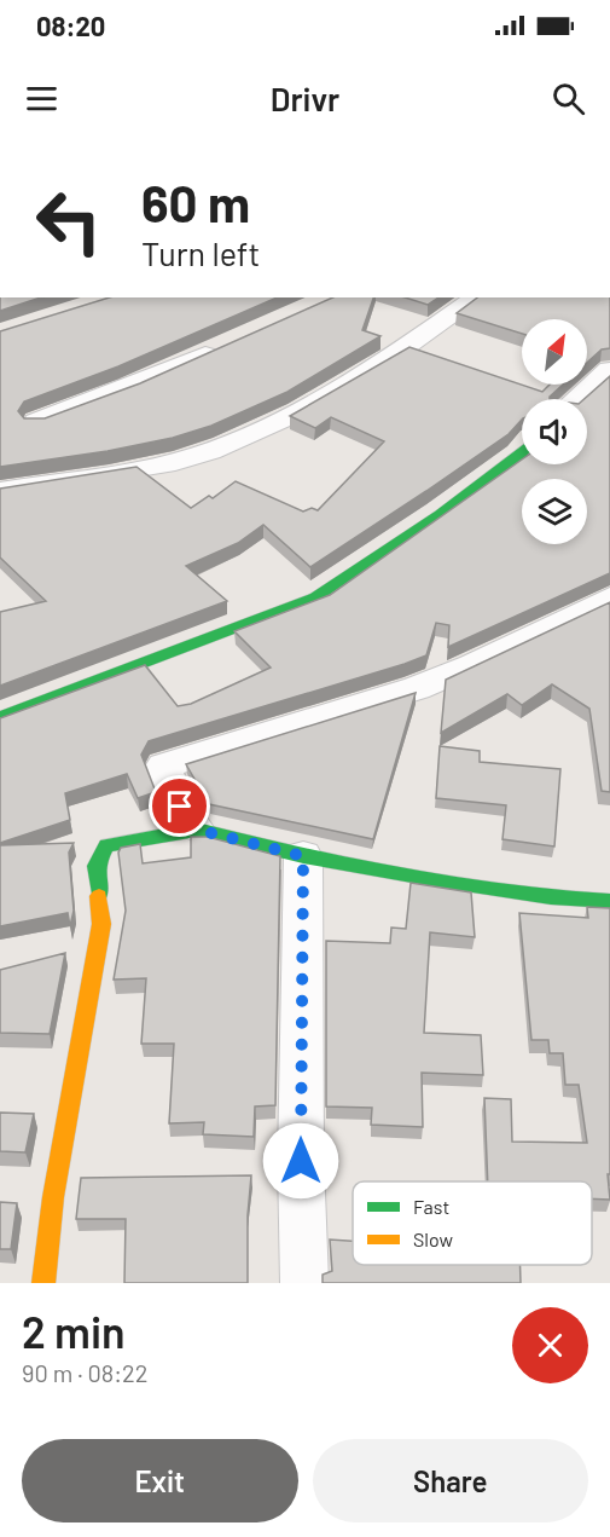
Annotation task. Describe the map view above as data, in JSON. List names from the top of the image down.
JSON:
{
  "legend": ["Fast", "Slow"],
  "north": "top right",
  "page": {
    "status": "08:20",
    "header": "Drivr",
    "turn": ["60 m", "Turn left"],
    "heading": ["2 min", "90 m · 08:22"],
    "buttons": ["Exit", "Share"]
  }
}
